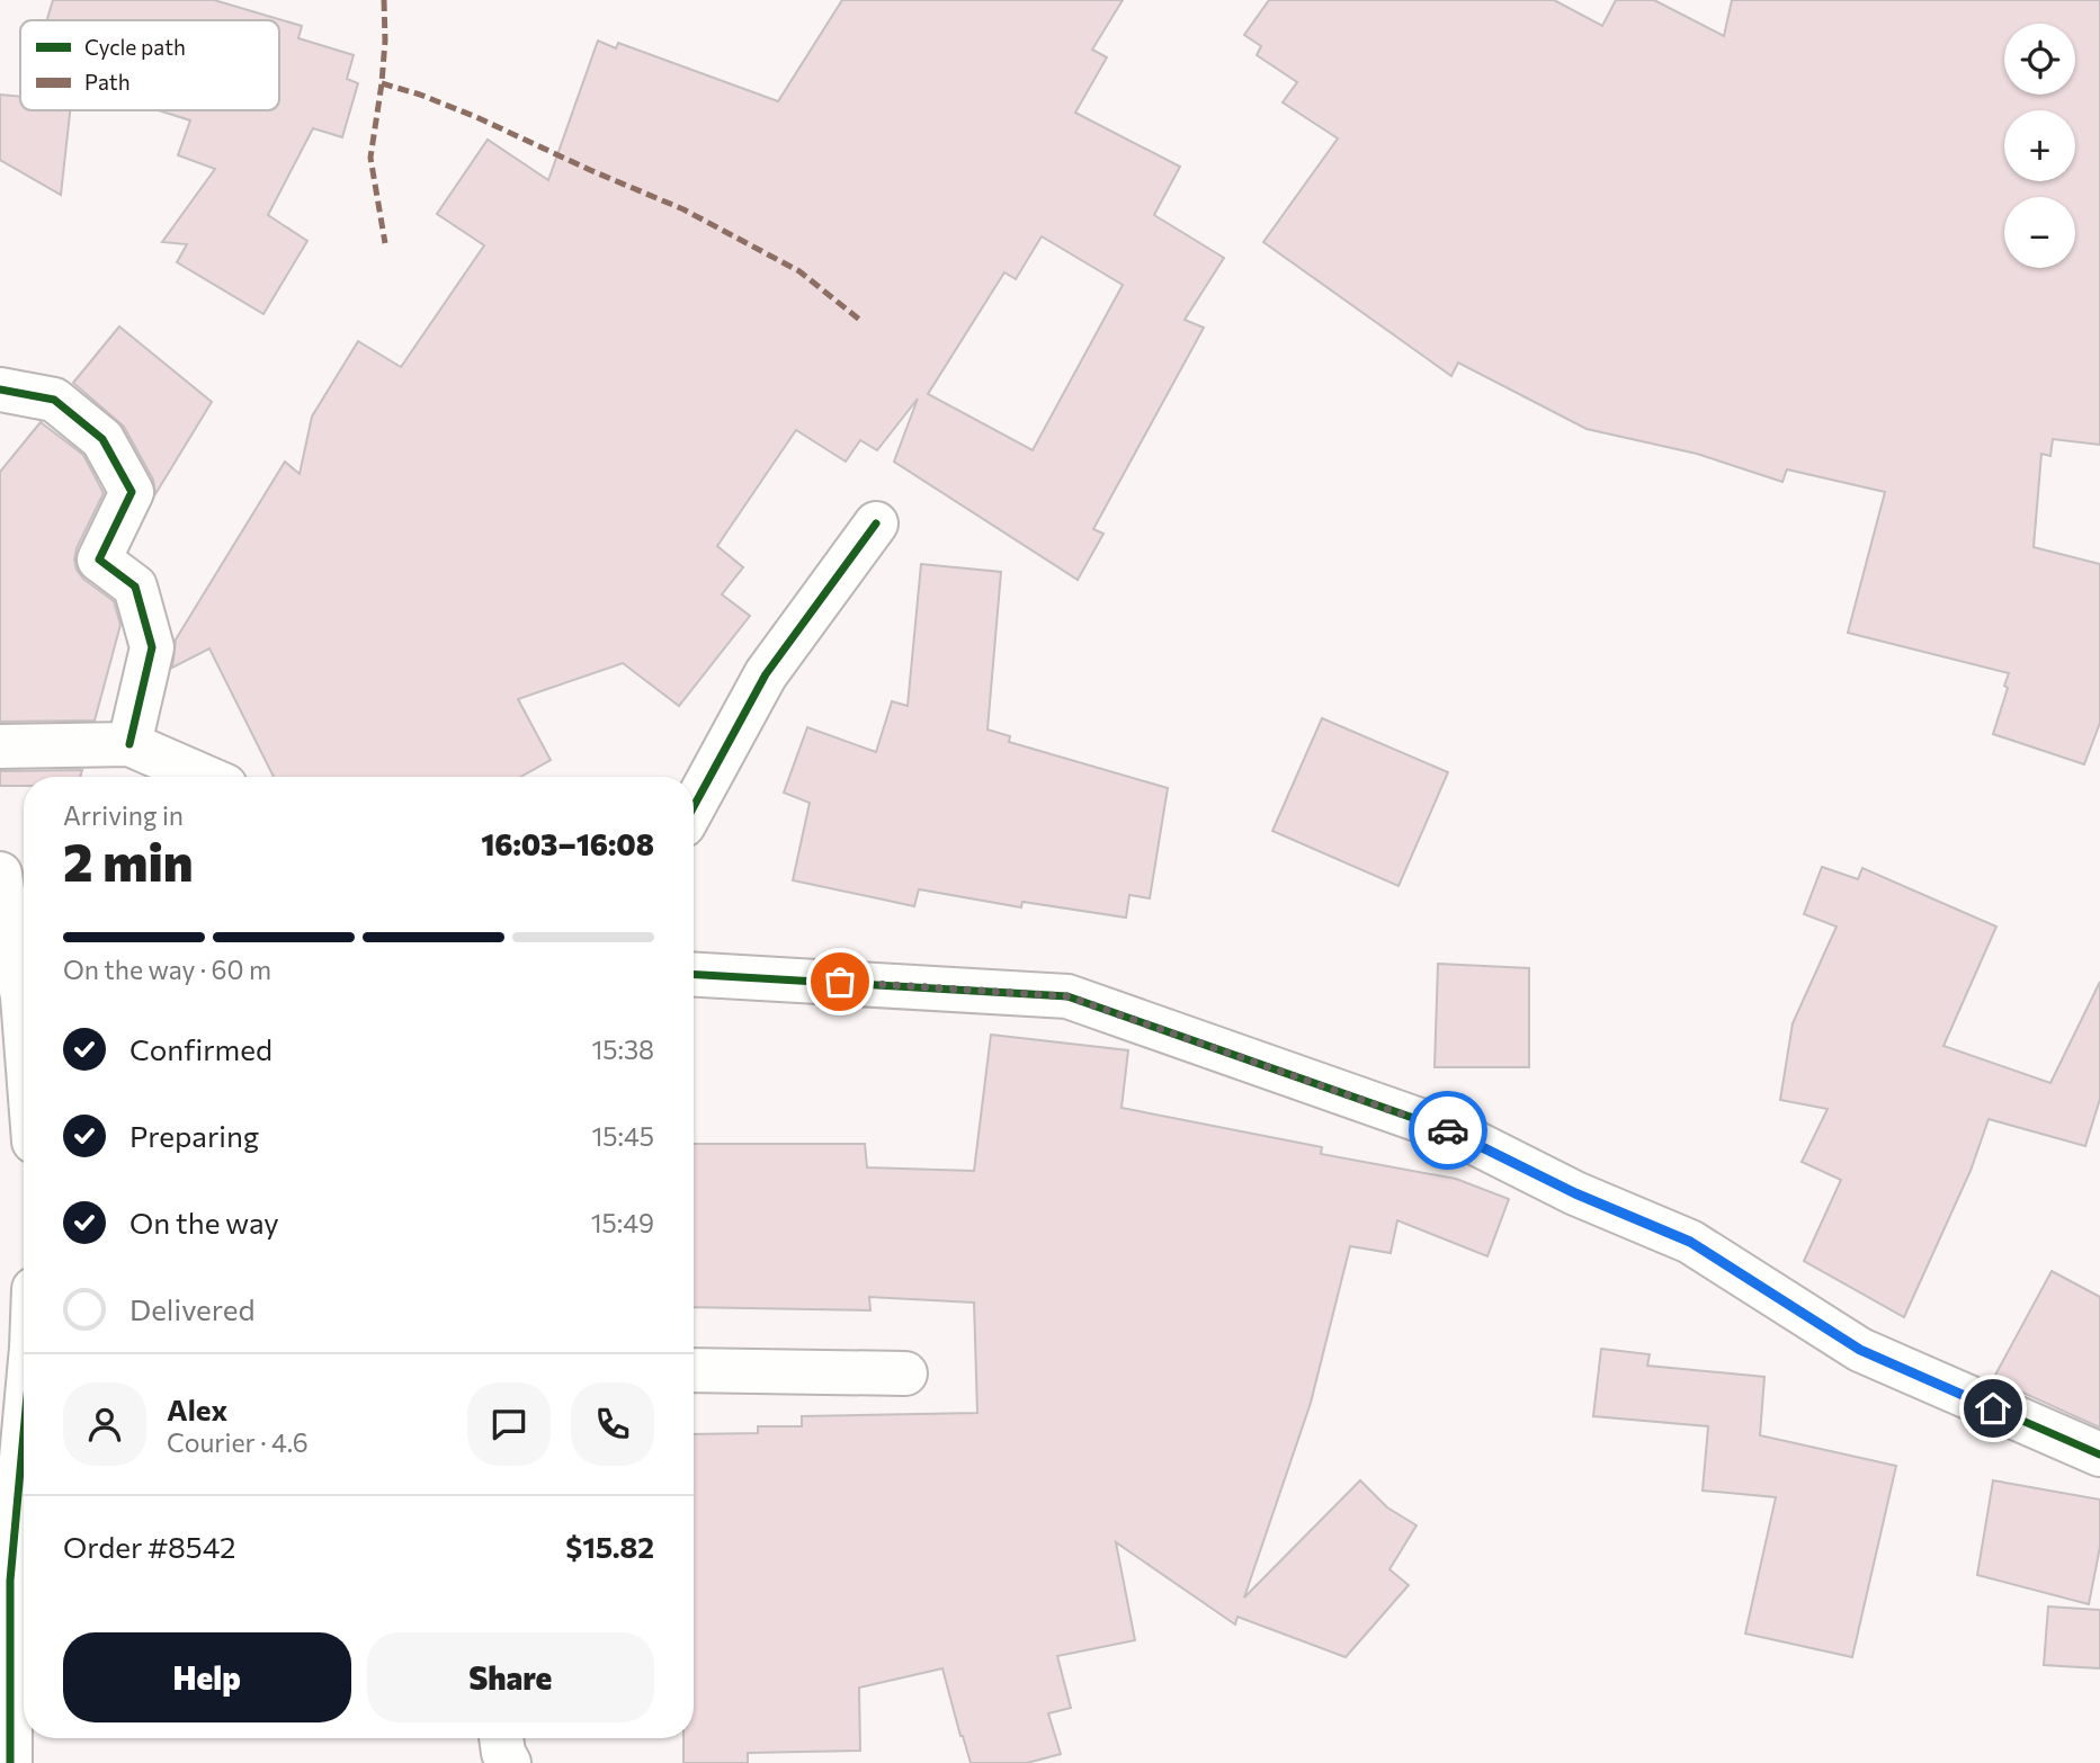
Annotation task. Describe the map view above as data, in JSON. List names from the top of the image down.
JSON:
{
  "legend": ["Cycle path", "Path"],
  "page": {
    "map_buttons": ["+", "−"],
    "heading": ["2 min", "Arriving in", "16:03–16:08"],
    "panel": [
      "Alex",
      "Courier · 4.6",
      "Order #8542",
      "$15.82"
    ],
    "bar": "On the way · 60 m",
    "list": [
      ["Confirmed", "15:38"],
      ["Preparing", "15:45"],
      ["On the way", "15:49"],
      "Delivered"
    ],
    "buttons": ["Help", "Share"]
  }
}
